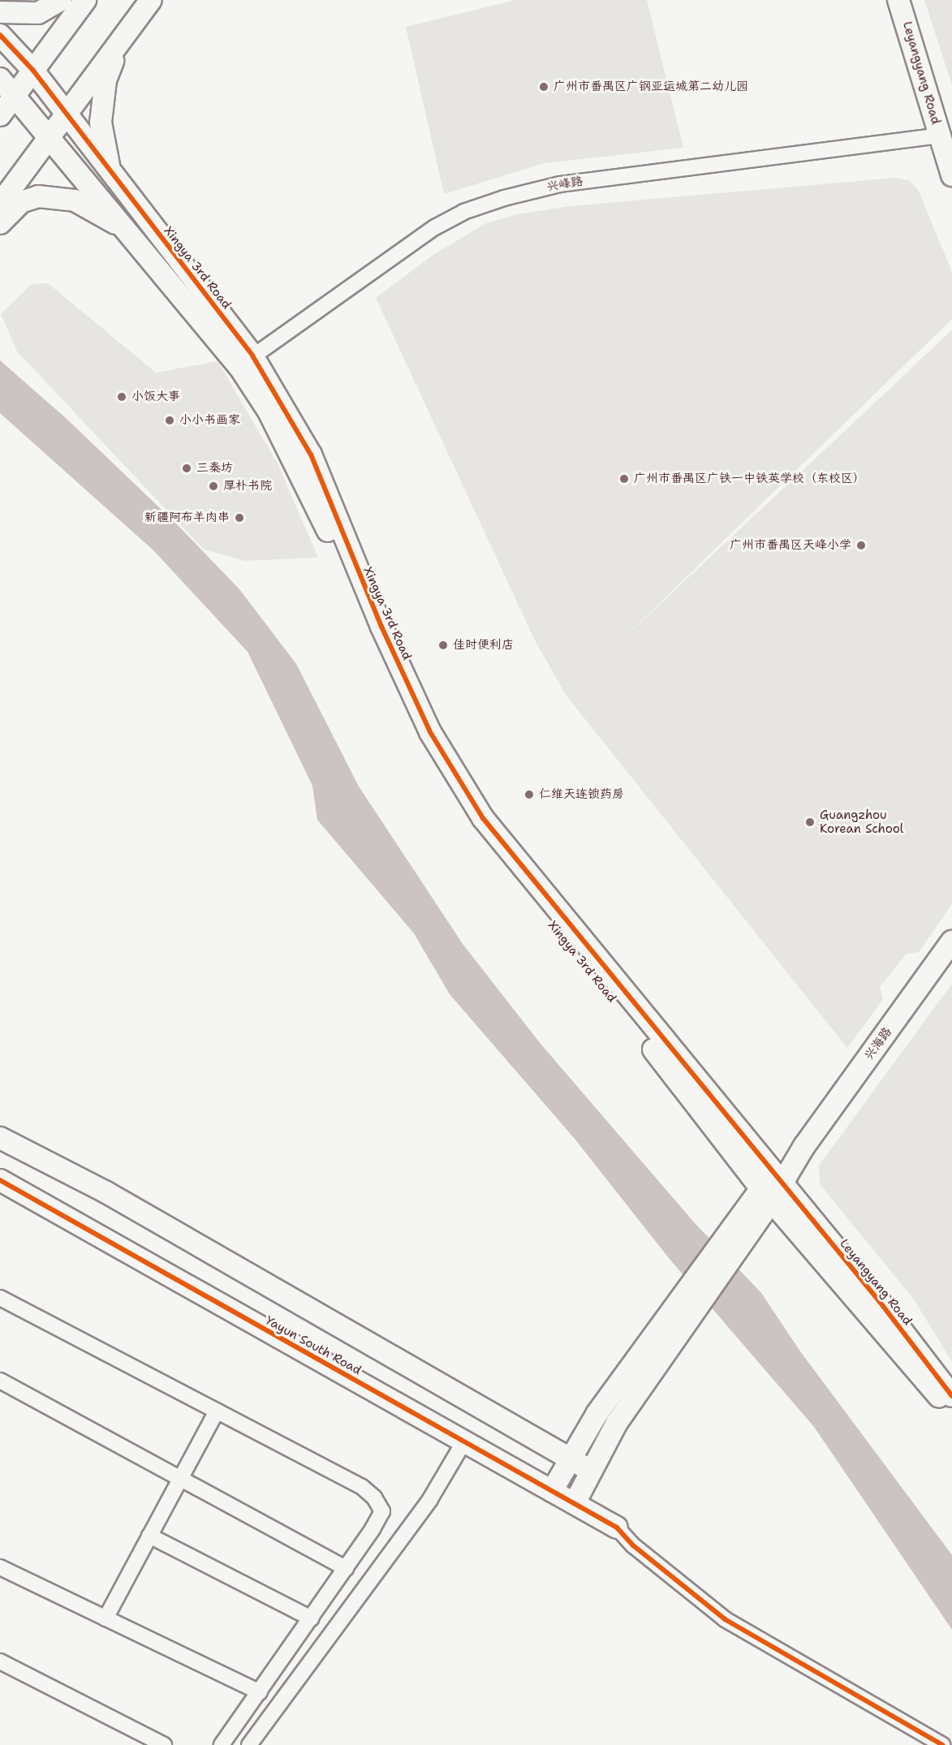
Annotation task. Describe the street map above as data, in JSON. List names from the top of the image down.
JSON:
{
  "streets": {
    "street": [
      "Leyangyang Road",
      "兴峰路",
      "Xingya 3rd Road",
      "兴海路",
      "Yayun South Road"
    ]
  },
  "crossings": [
    ["Leyangyang Road", "兴峰路"],
    ["Leyangyang Road", "Xingya 3rd Road"],
    ["Leyangyang Road", "兴海路"],
    ["兴峰路", "Xingya 3rd Road"],
    ["Xingya 3rd Road", "兴海路"]
  ],
  "places": [
    "广州市番禺区广钢亚运城第二幼儿园",
    "小饭大事",
    "小小书画家",
    "三秦坊",
    "广州市番禺区广铁一中铁英学校（东校区）",
    "厚朴书院",
    "新疆阿布羊肉串",
    "广州市番禺区天峰小学",
    "佳时便利店",
    "仁维天连锁药房",
    "Guangzhou Korean School"
  ]
}
